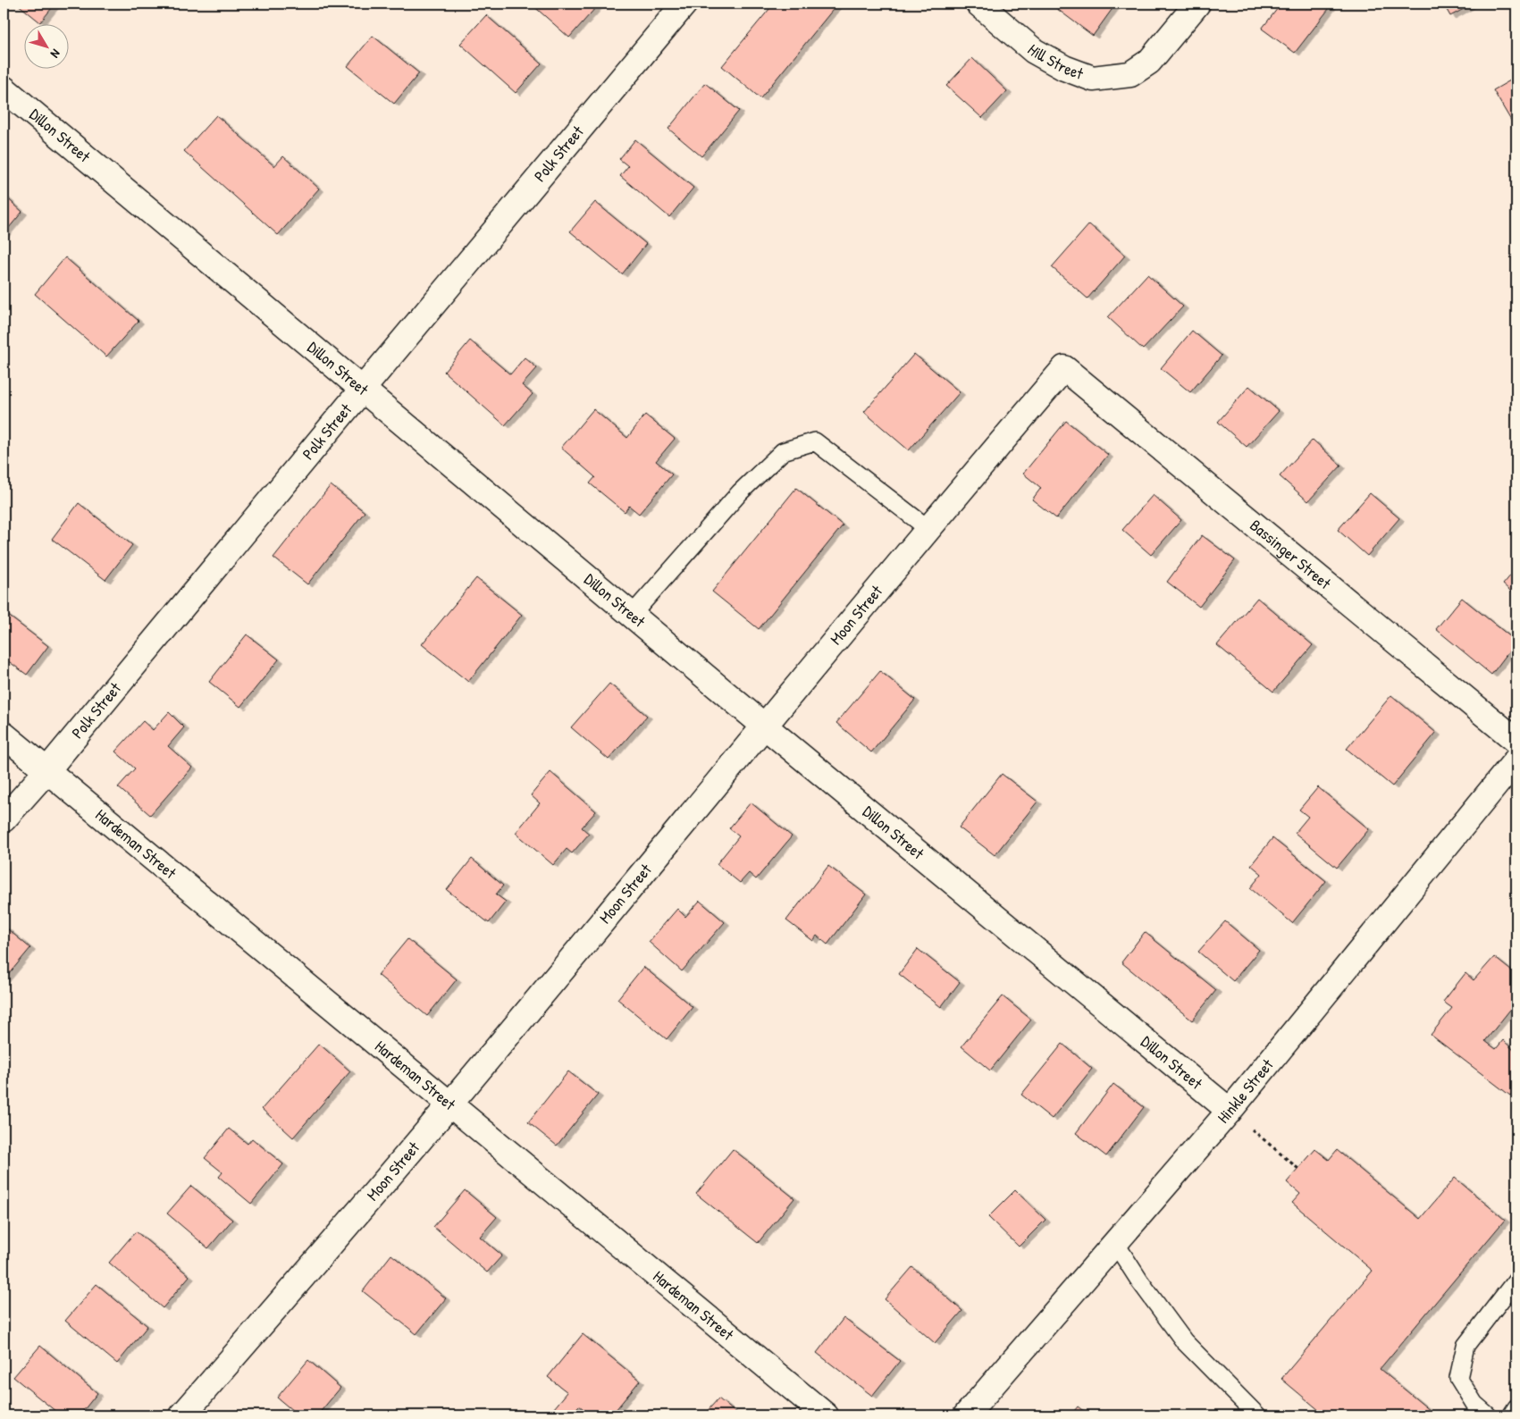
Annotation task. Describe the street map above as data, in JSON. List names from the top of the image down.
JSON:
{
  "streets": {
    "street": [
      "Hill Street",
      "Dillon Street",
      "Polk Street",
      "Bassinger Street",
      "Moon Street",
      "Hardeman Street",
      "Hinkle Street"
    ]
  },
  "crossings": [
    ["Dillon Street", "Polk Street"],
    ["Dillon Street", "Moon Street"],
    ["Dillon Street", "Hinkle Street"],
    ["Polk Street", "Hardeman Street"],
    ["Bassinger Street", "Moon Street"],
    ["Moon Street", "Hardeman Street"]
  ],
  "north": "bottom right"
}
